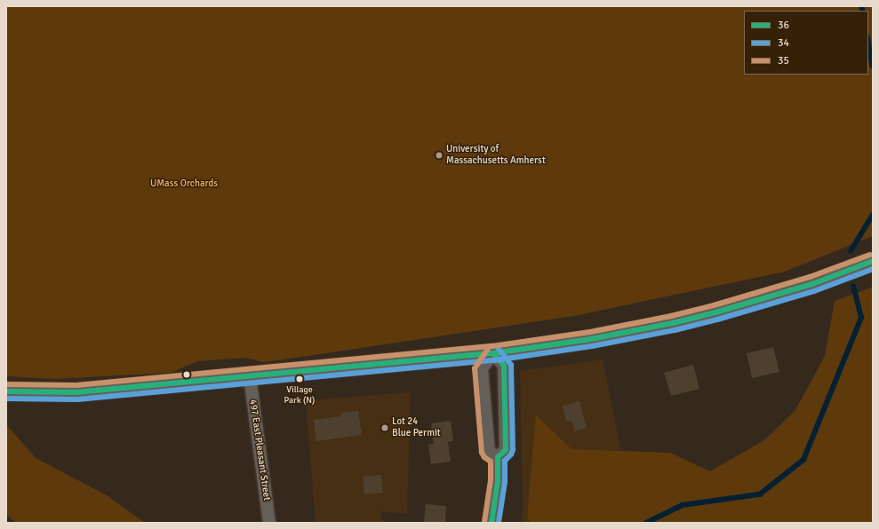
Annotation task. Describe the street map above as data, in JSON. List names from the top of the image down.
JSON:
{
  "streets": {
    "street": ["497 East Pleasant Street"]
  },
  "parks": ["UMass Orchards"],
  "places": ["University of Massachusetts Amherst", "Village Park (N)", "Lot 24 Blue Permit"],
  "lines": ["transit line 35", "transit line 36", "transit line 34"],
  "legend": ["36", "34", "35"]
}
